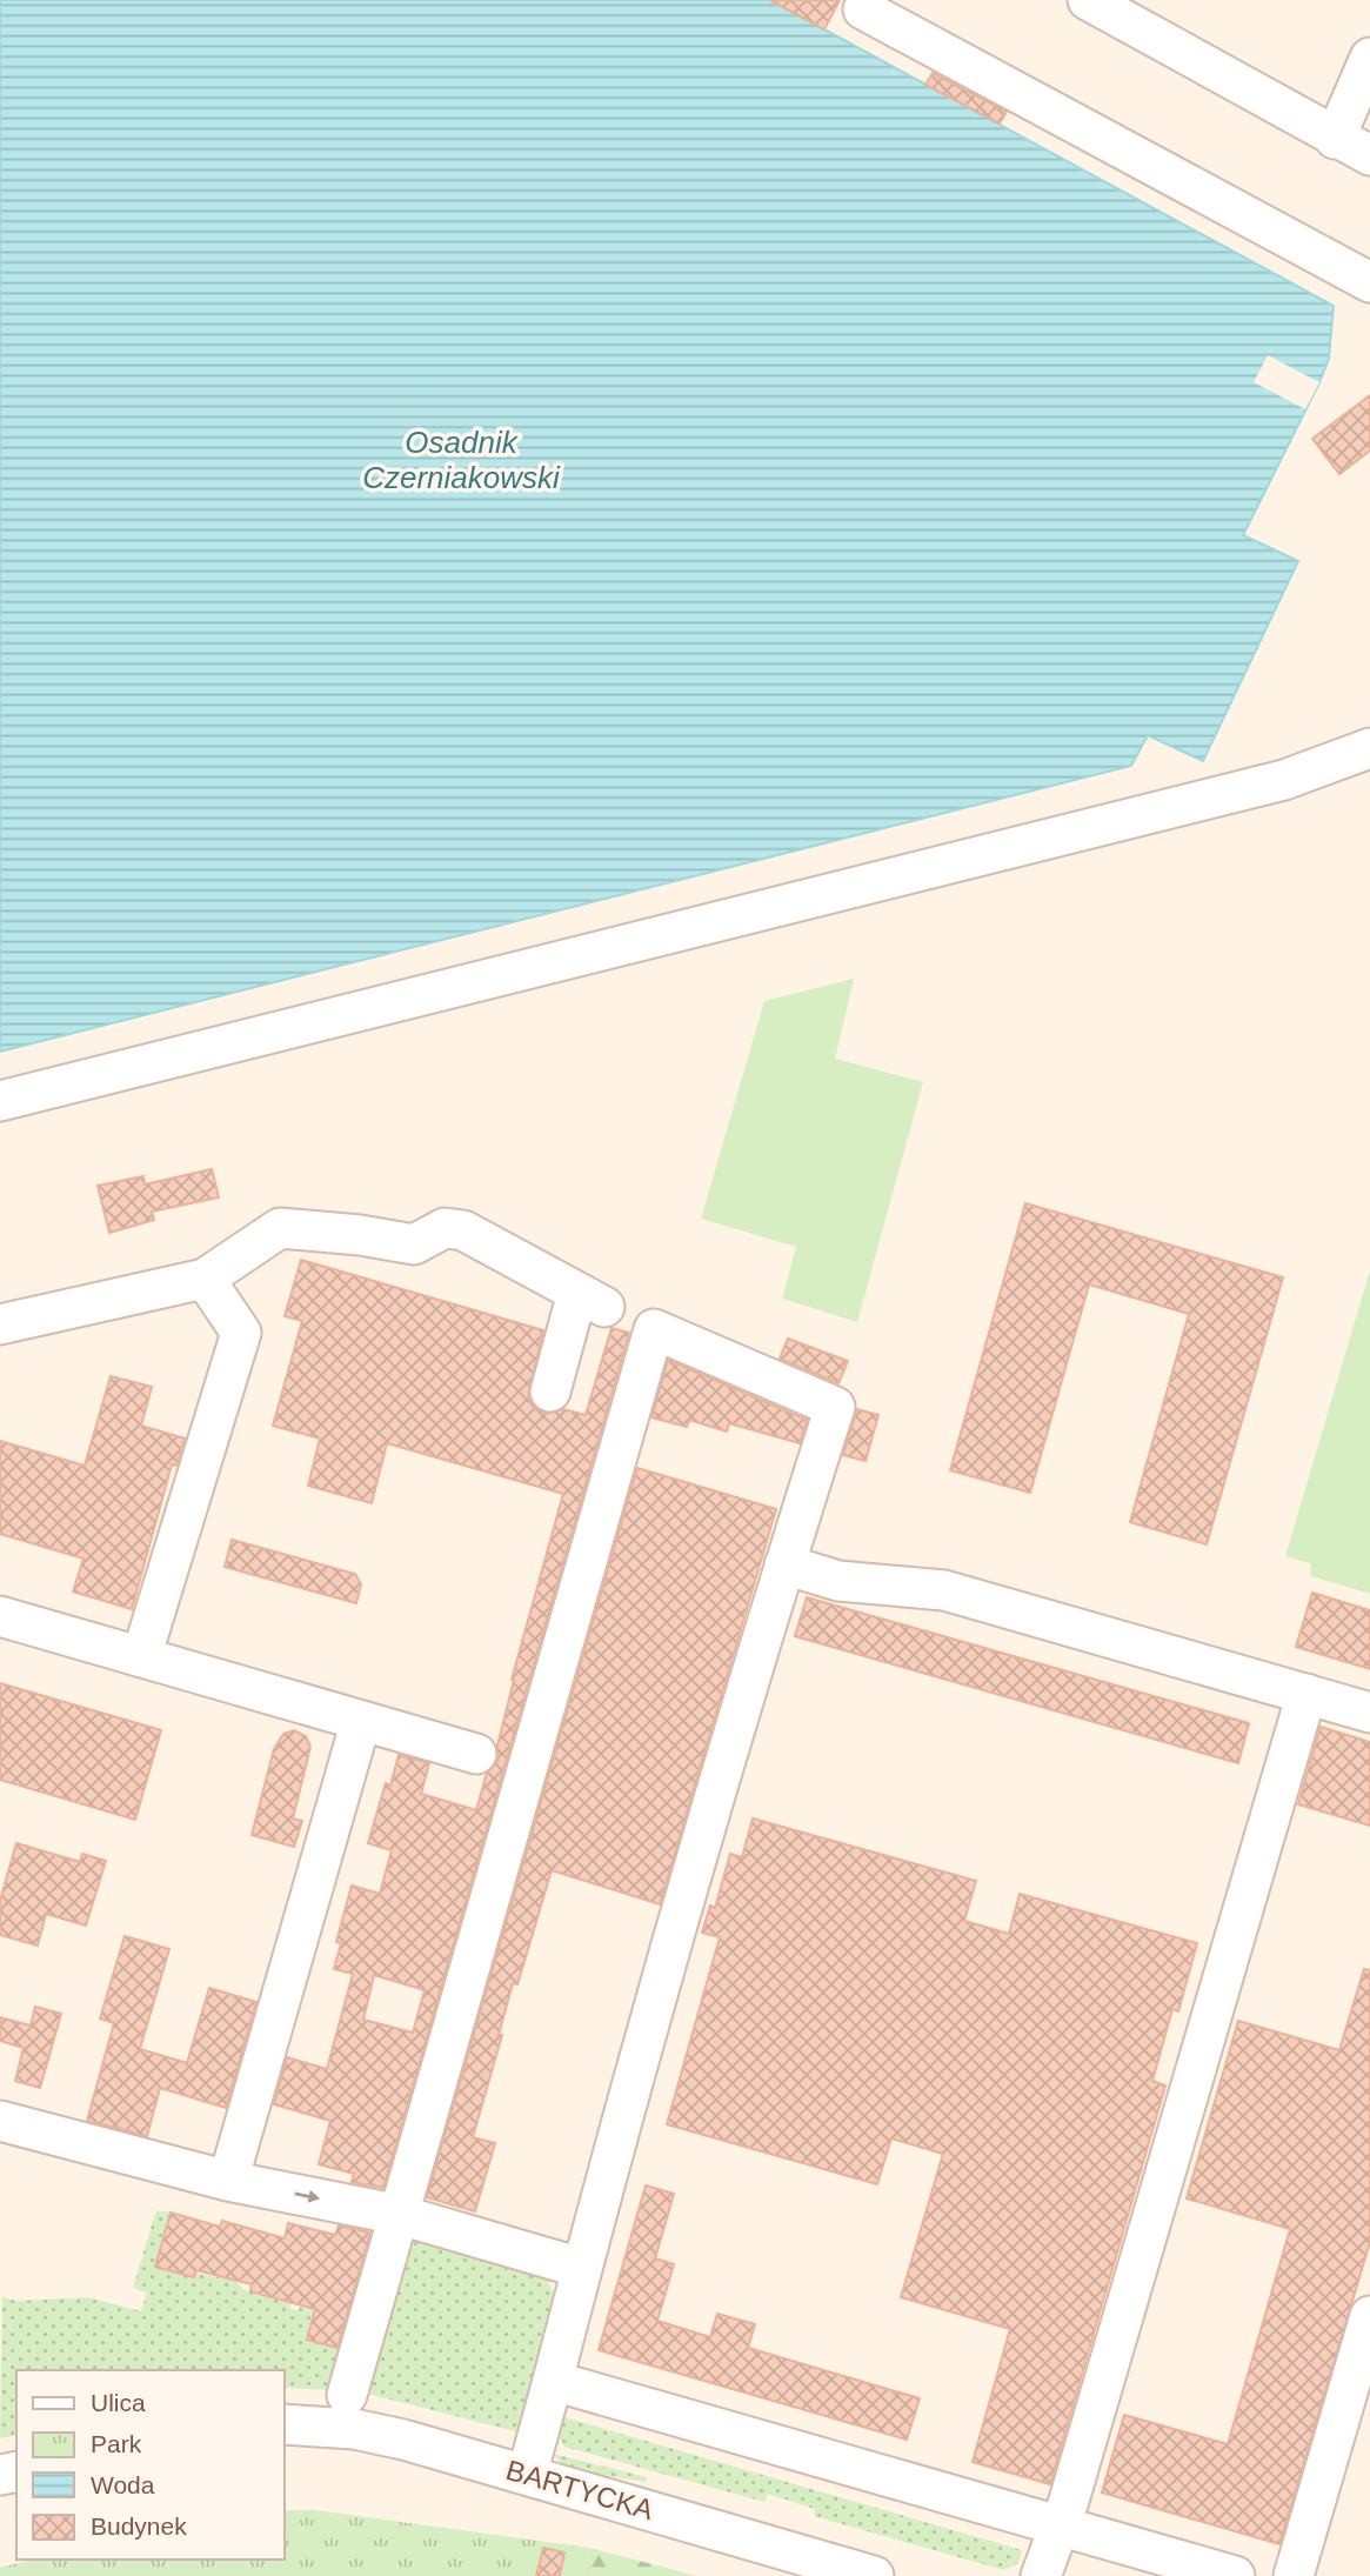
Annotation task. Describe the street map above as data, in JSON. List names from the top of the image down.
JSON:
{
  "streets": {
    "street": ["BARTYCKA"]
  },
  "water": ["Osadnik Czerniakowski"],
  "legend": [
    "Ulica",
    "Park",
    "Woda",
    "Budynek"
  ]
}
